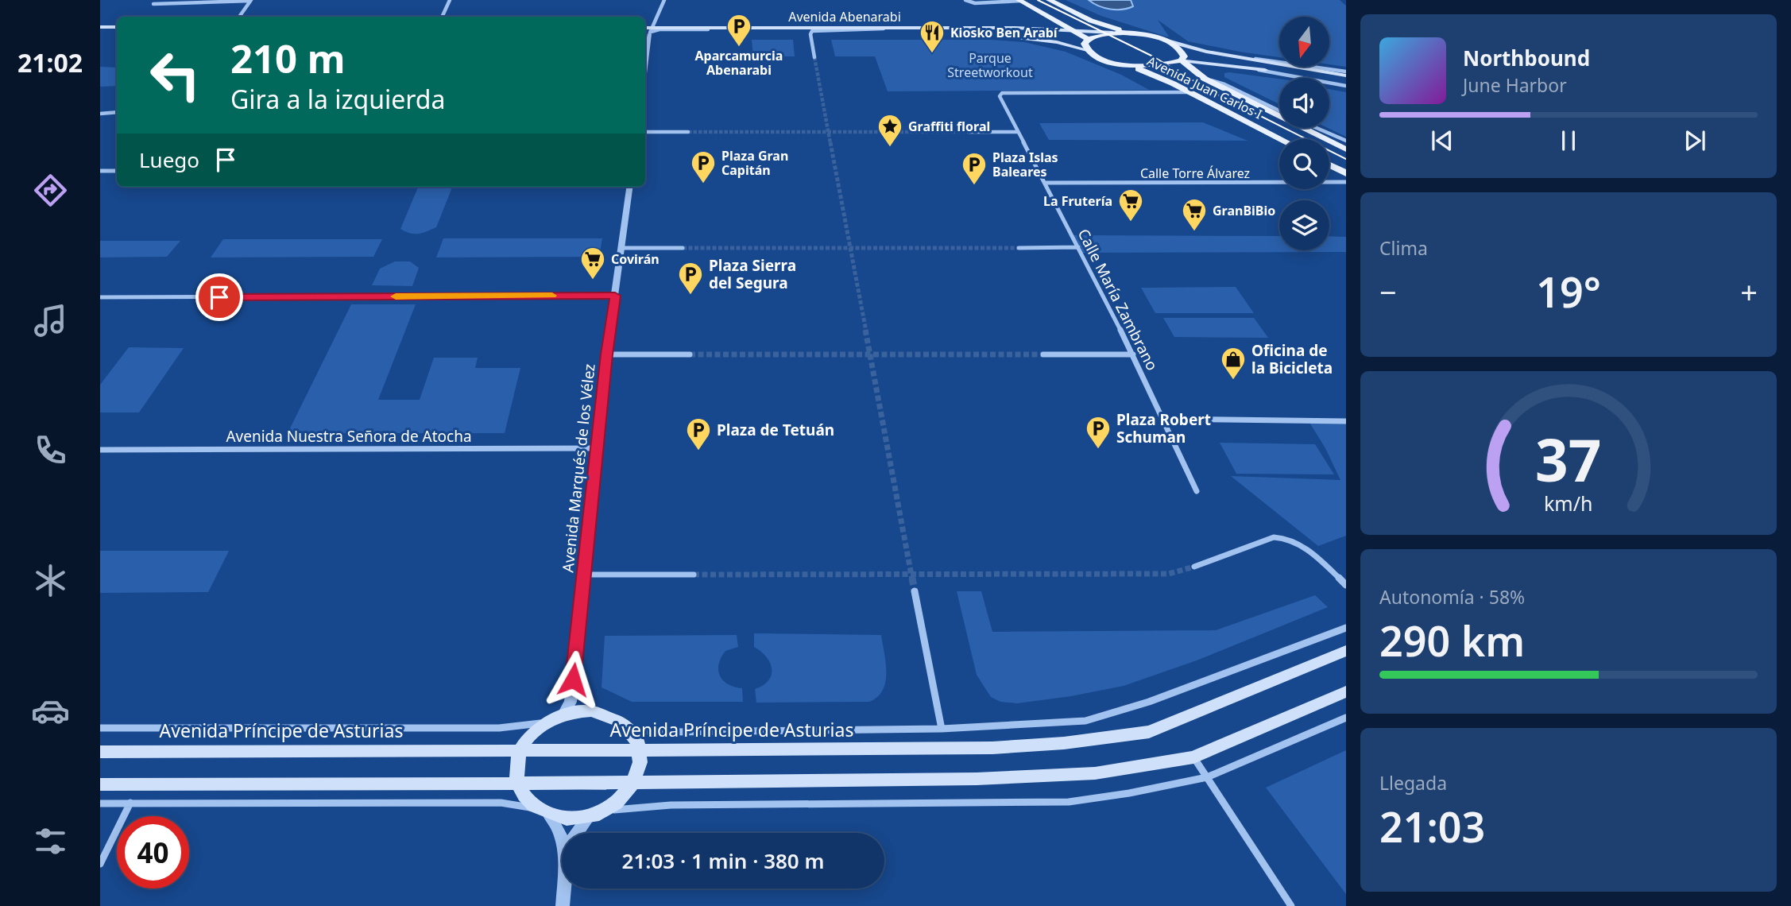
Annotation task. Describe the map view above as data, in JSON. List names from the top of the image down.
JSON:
{
  "streets": {
    "main road": ["Avenida Abenarabi", "Avenida Juan Carlos I", "Avenida Príncipe de Asturias"],
    "street": [
      "Calle Torre Álvarez",
      "Calle María Zambrano",
      "Avenida Nuestra Señora de Atocha",
      "Avenida Marqués de los Vélez"
    ]
  },
  "crossings": [
    ["Avenida Juan Carlos I", "Calle María Zambrano"],
    ["Calle Torre Álvarez", "Calle María Zambrano"],
    ["Avenida Nuestra Señora de Atocha", "Avenida Marqués de los Vélez"]
  ],
  "parks": ["Parque Streetworkout"],
  "places": {
    "parking": [
      "Aparcamurcia Abenarabi",
      "Plaza Gran Capitán",
      "Plaza Islas Baleares",
      "Plaza Sierra del Segura",
      "Plaza Robert Schuman",
      "Plaza de Tetuán"
    ],
    "restaurant": ["Kiosko Ben Arabí"],
    "place": ["Graffiti floral"],
    "supermarket": ["La Frutería", "GranBiBio", "Covirán"],
    "shop": ["Oficina de la Bicicleta"]
  },
  "north": "bottom",
  "page": {
    "tabs": "21:02",
    "turn": ["210 m", "Gira a la izquierda"],
    "song": ["Northbound", "June Harbor"],
    "then": "Luego",
    "tile": [
      "Clima",
      ["Autonomía · 58%", "290 km"],
      ["Llegada", "21:03"]
    ],
    "heat": ["−", "19°", "+"],
    "limit": "40",
    "trip": "21:03 · 1 min · 380 m",
    "gauge": ["37", "km/h"]
  }
}
